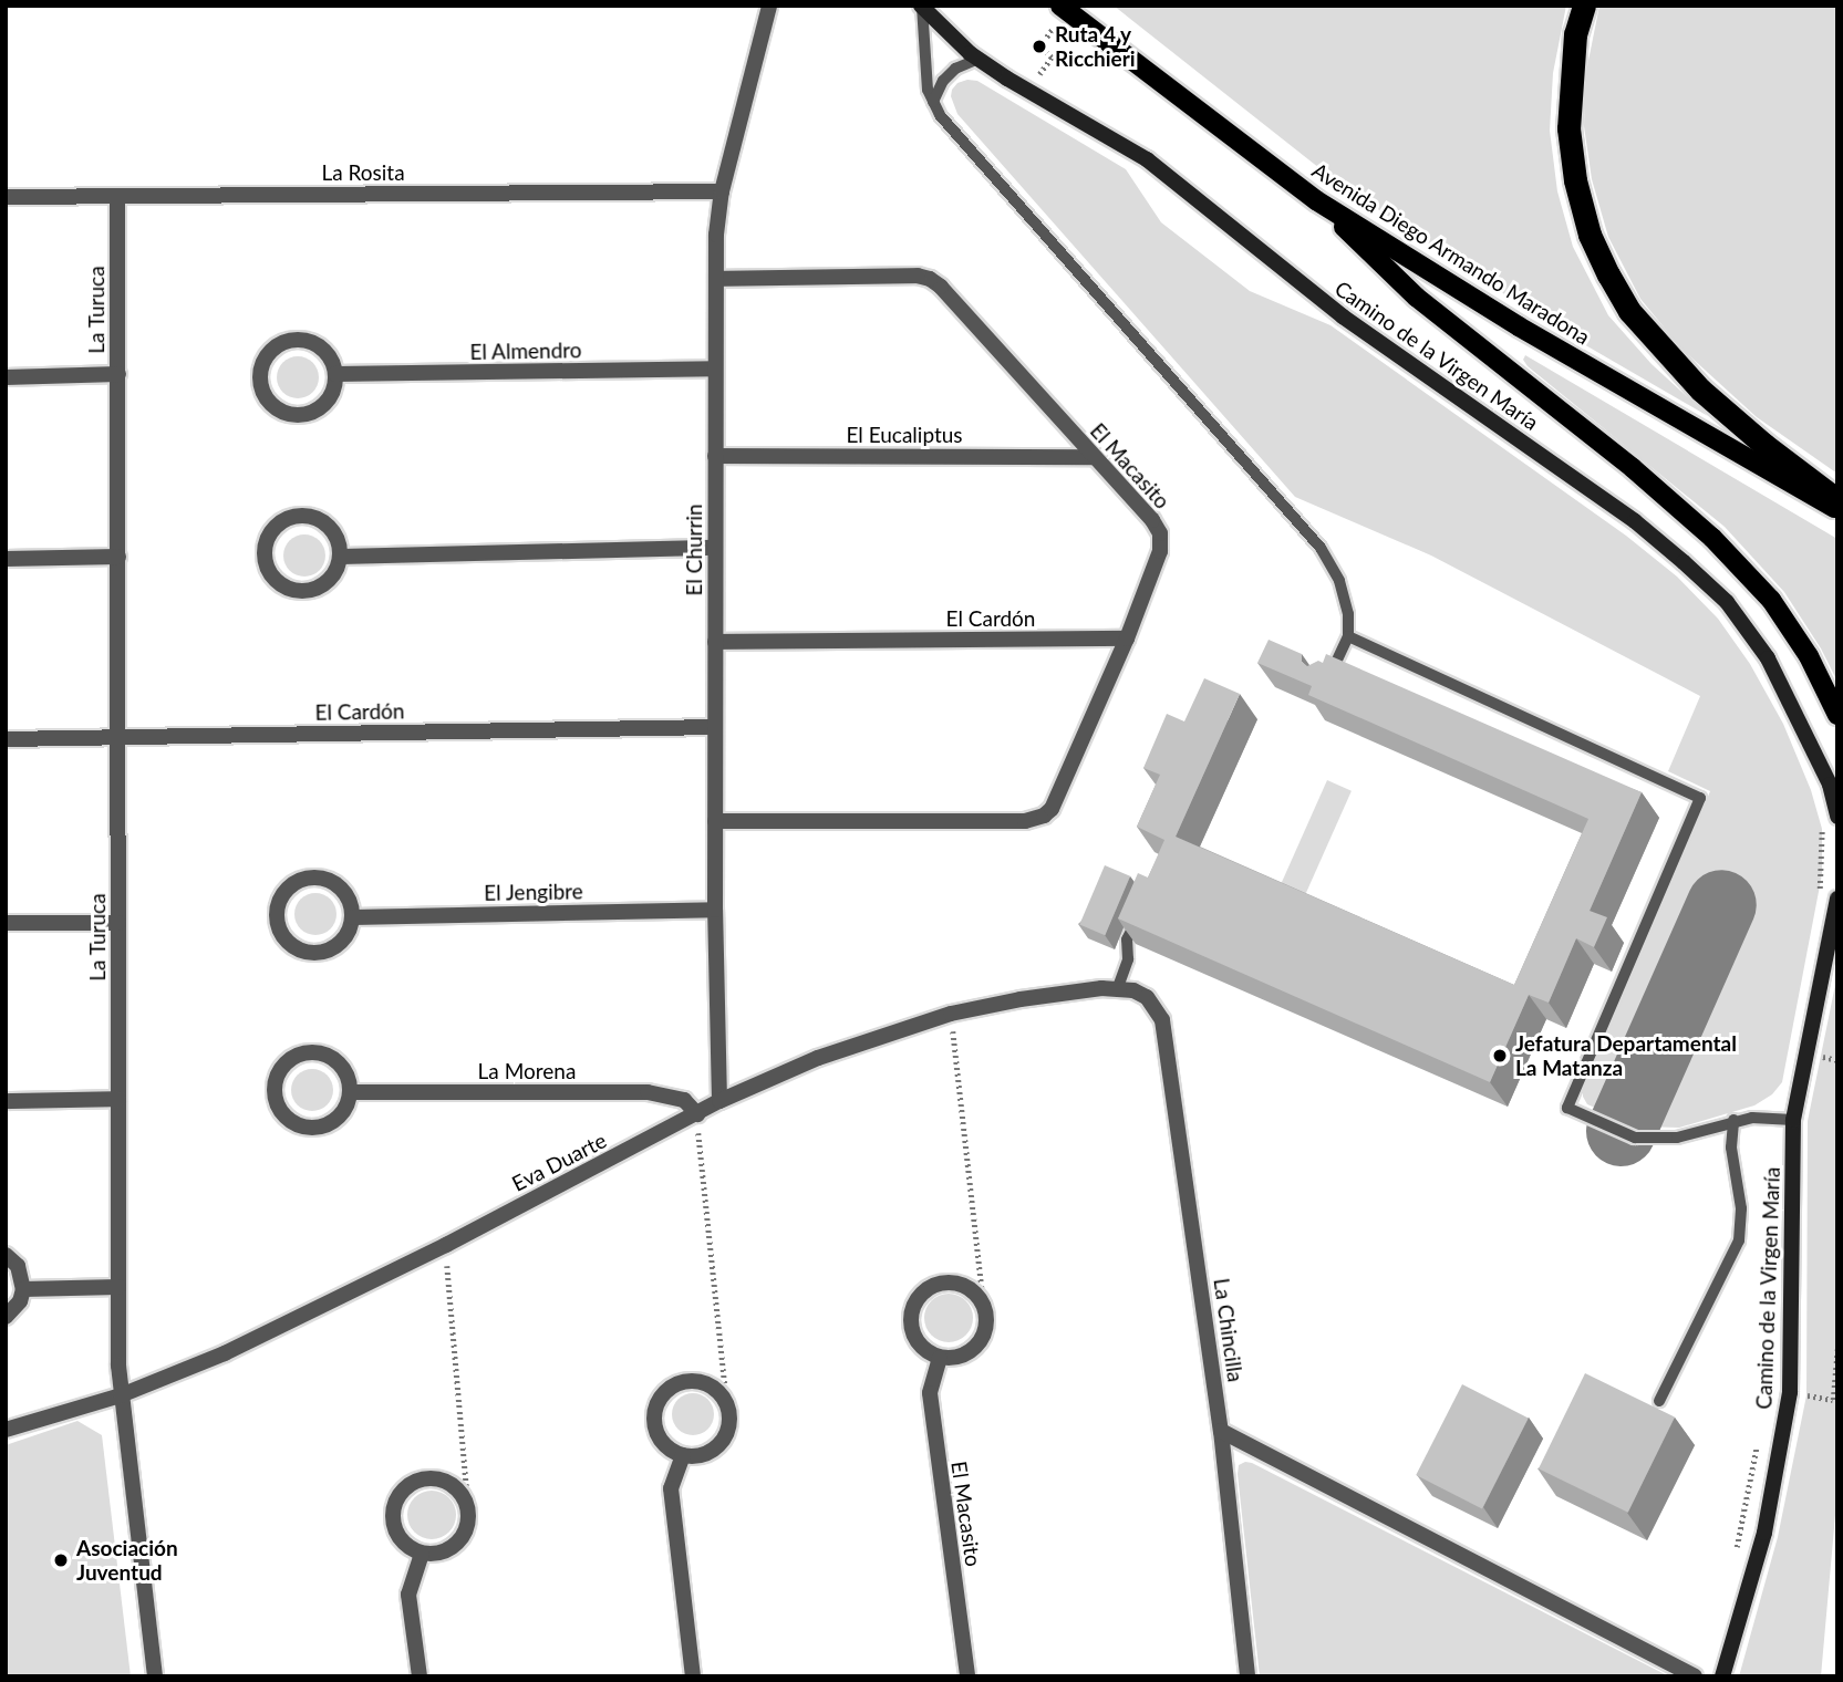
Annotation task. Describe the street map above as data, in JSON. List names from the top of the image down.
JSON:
{
  "streets": {
    "main road": ["Avenida Diego Armando Maradona"],
    "street": [
      "La Rosita",
      "La Turuca",
      "El Almendro",
      "Camino de la Virgen María",
      "El Eucaliptus",
      "El Macasito",
      "El Churrin",
      "El Cardón",
      "El Jengibre",
      "La Morena",
      "Eva Duarte",
      "La Chincilla"
    ]
  },
  "crossings": [
    ["La Rosita", "La Turuca"],
    ["La Rosita", "El Churrin"],
    ["La Turuca", "El Cardón"],
    ["La Turuca", "Eva Duarte"],
    ["El Almendro", "El Churrin"],
    ["El Eucaliptus", "El Macasito"],
    ["El Eucaliptus", "El Churrin"],
    ["El Macasito", "El Churrin"],
    ["El Macasito", "El Cardón"],
    ["El Churrin", "El Cardón"],
    ["El Churrin", "El Jengibre"],
    ["El Churrin", "Eva Duarte"],
    ["La Morena", "Eva Duarte"],
    ["Eva Duarte", "La Chincilla"]
  ],
  "places": ["Ruta 4 y Ricchieri", "Jefatura Departamental La Matanza", "Asociación Juventud"]
}
